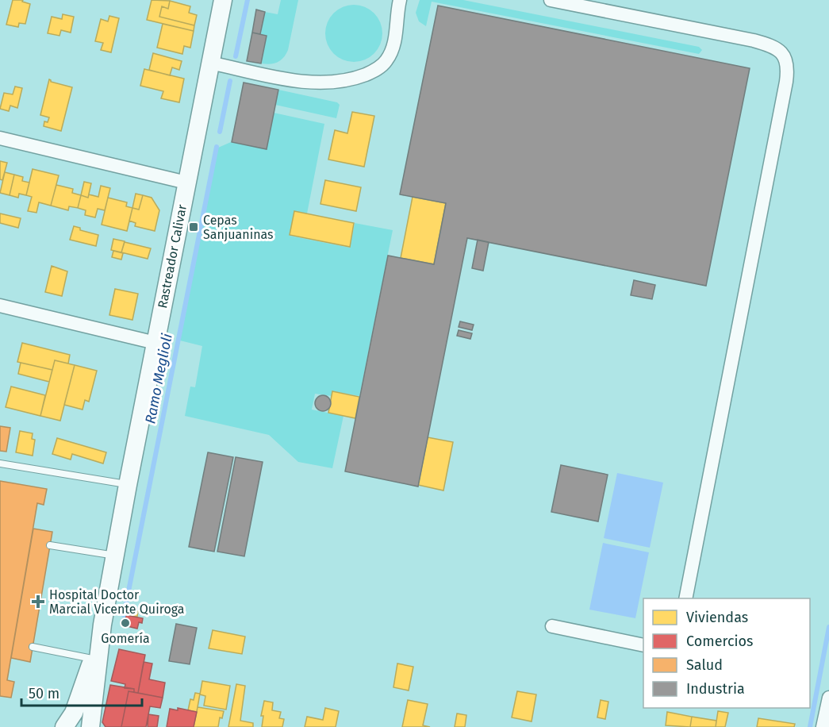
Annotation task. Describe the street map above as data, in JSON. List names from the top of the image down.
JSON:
{
  "streets": {
    "main road": ["Rastreador Calivar"]
  },
  "water": ["Ramo Meglioli"],
  "places": {
    "transit": ["Cepas Sanjuaninas"],
    "health": ["Hospital Doctor Marcial Vicente Quiroga"],
    "other": ["Gomería"]
  },
  "legend": [
    "Viviendas",
    "Comercios",
    "Salud",
    "Industria"
  ],
  "scale_bar": "50 m"
}
